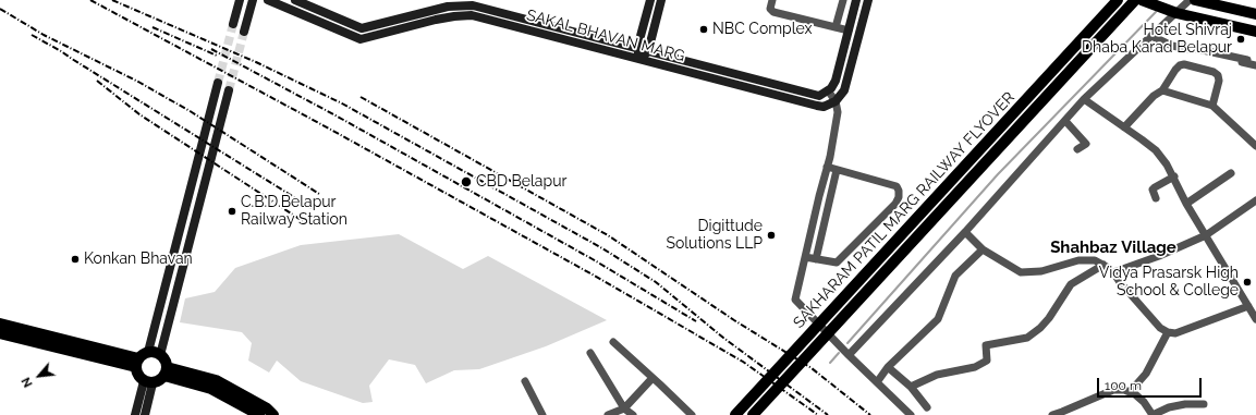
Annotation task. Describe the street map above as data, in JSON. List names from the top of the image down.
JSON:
{
  "streets": {
    "main road": ["SAKAL BHAVAN MARG", "SAKHARAM PATIL MARG RAILWAY FLYOVER"]
  },
  "districts": ["Shahbaz Village"],
  "places": [
    "NBC Complex",
    "Hotel Shivraj Dhaba Karad Belapur",
    "CBD Belapur",
    "C.B.D.Belapur Railway Station",
    "Digittude Solutions LLP",
    "Konkan Bhavan",
    "Vidya Prasarsk High School & College"
  ],
  "scale_bar": "100 m",
  "north": "bottom left"
}
